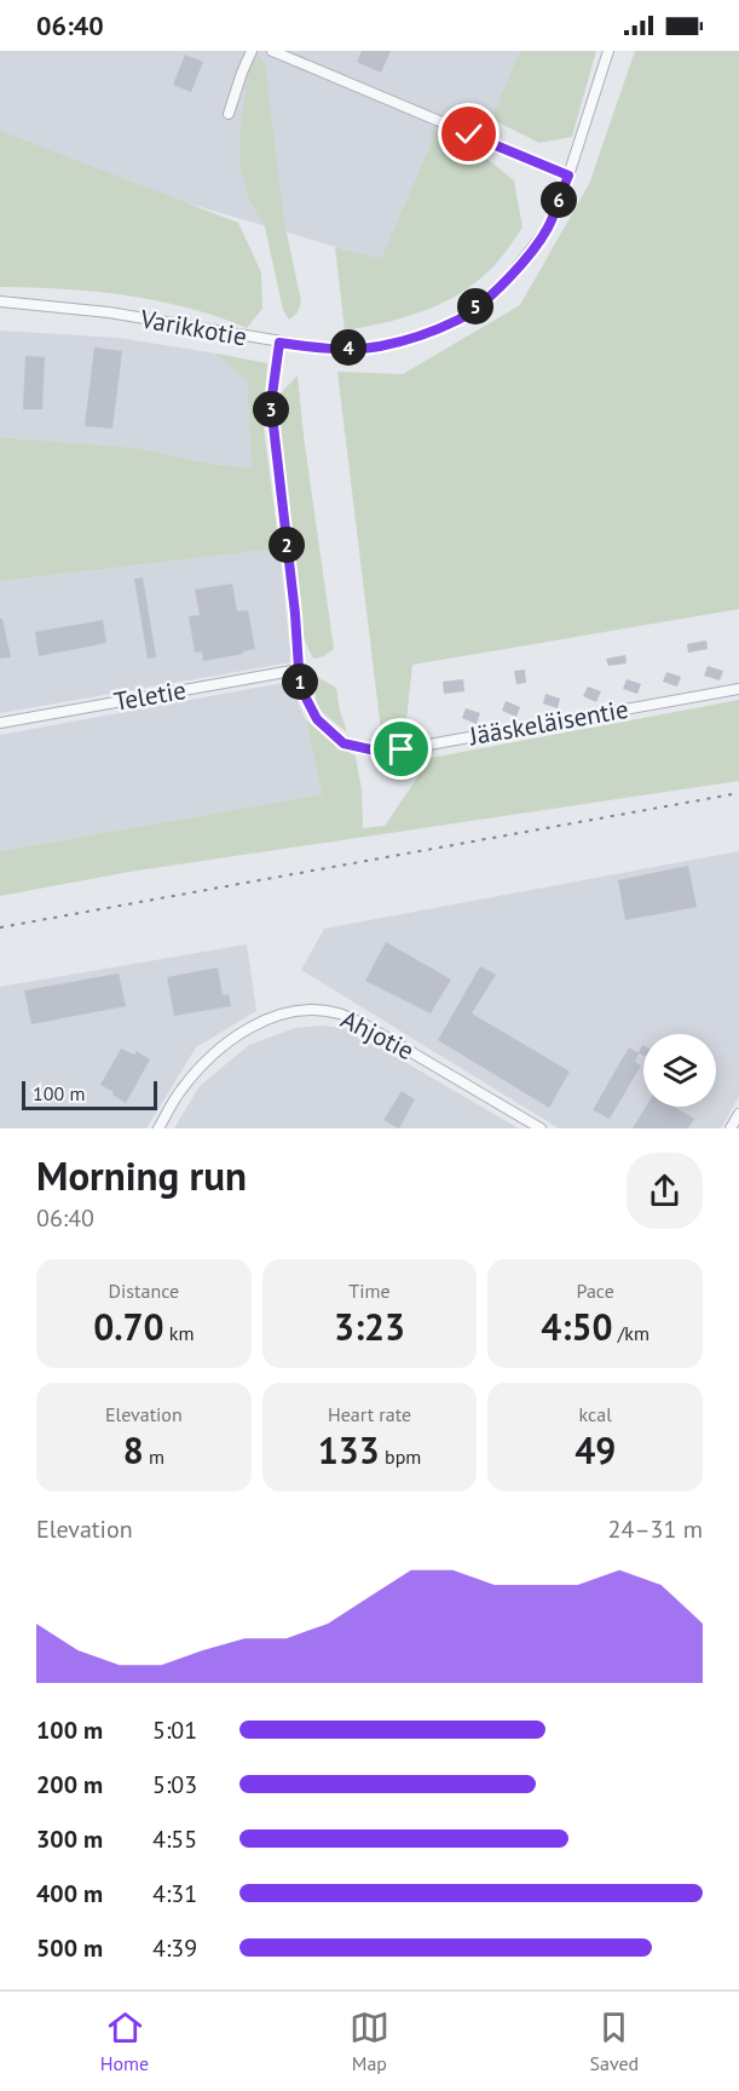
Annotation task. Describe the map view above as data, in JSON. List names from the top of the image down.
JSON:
{
  "streets": {
    "street": [
      "Varikkotie",
      "Teletie",
      "Jääskeläisentie",
      "Ahjotie"
    ]
  },
  "crossings": [
    ["Varikkotie", "Jääskeläisentie"],
    ["Teletie", "Jääskeläisentie"]
  ],
  "scale_bar": "100 m",
  "page": {
    "status": "06:40",
    "pins": [
      "6",
      "5",
      "4",
      "3",
      "2",
      "1"
    ],
    "scale": "100 m",
    "heading": ["Morning run", "06:40"],
    "stats": [
      ["Distance", "0.70 km"],
      ["Time", "3:23"],
      ["Pace", "4:50 /km"],
      ["Elevation", "8 m"],
      ["Heart rate", "133 bpm"],
      ["kcal", "49"]
    ],
    "chart": ["Elevation", "24–31 m"],
    "list": [
      {
        "name": "100 m",
        "note": "5:01"
      },
      {
        "name": "200 m",
        "note": "5:03"
      },
      {
        "name": "300 m",
        "note": "4:55"
      },
      {
        "name": "400 m",
        "note": "4:31"
      },
      {
        "name": "500 m",
        "note": "4:39"
      }
    ],
    "tabs": ["Home", "Map", "Saved"]
  }
}
